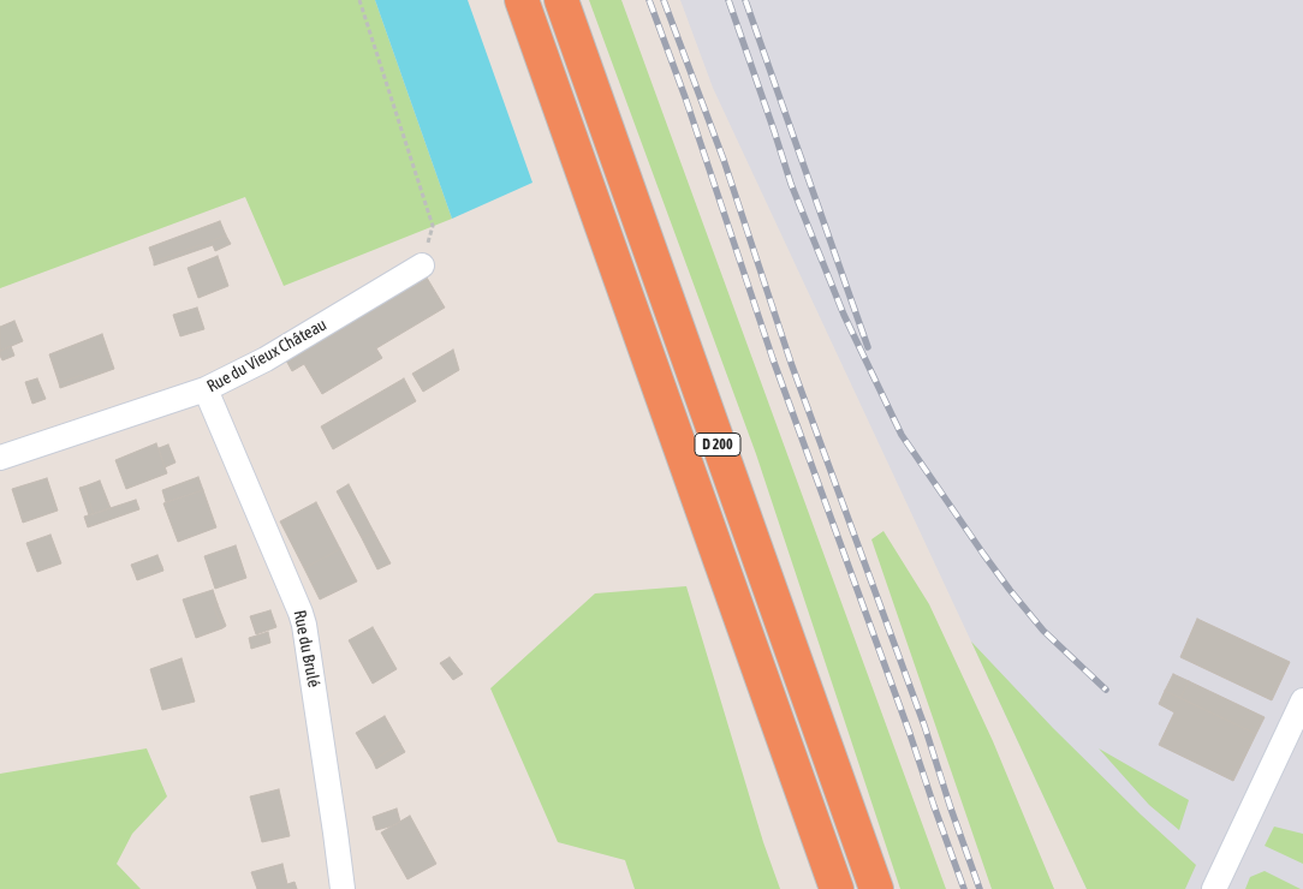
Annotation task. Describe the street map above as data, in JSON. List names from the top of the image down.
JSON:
{
  "streets": {
    "highway": ["D 200"],
    "street": ["Rue du Vieux Château", "Rue du Brulé"]
  },
  "crossings": [
    ["Rue du Vieux Château", "Rue du Brulé"]
  ]
}
